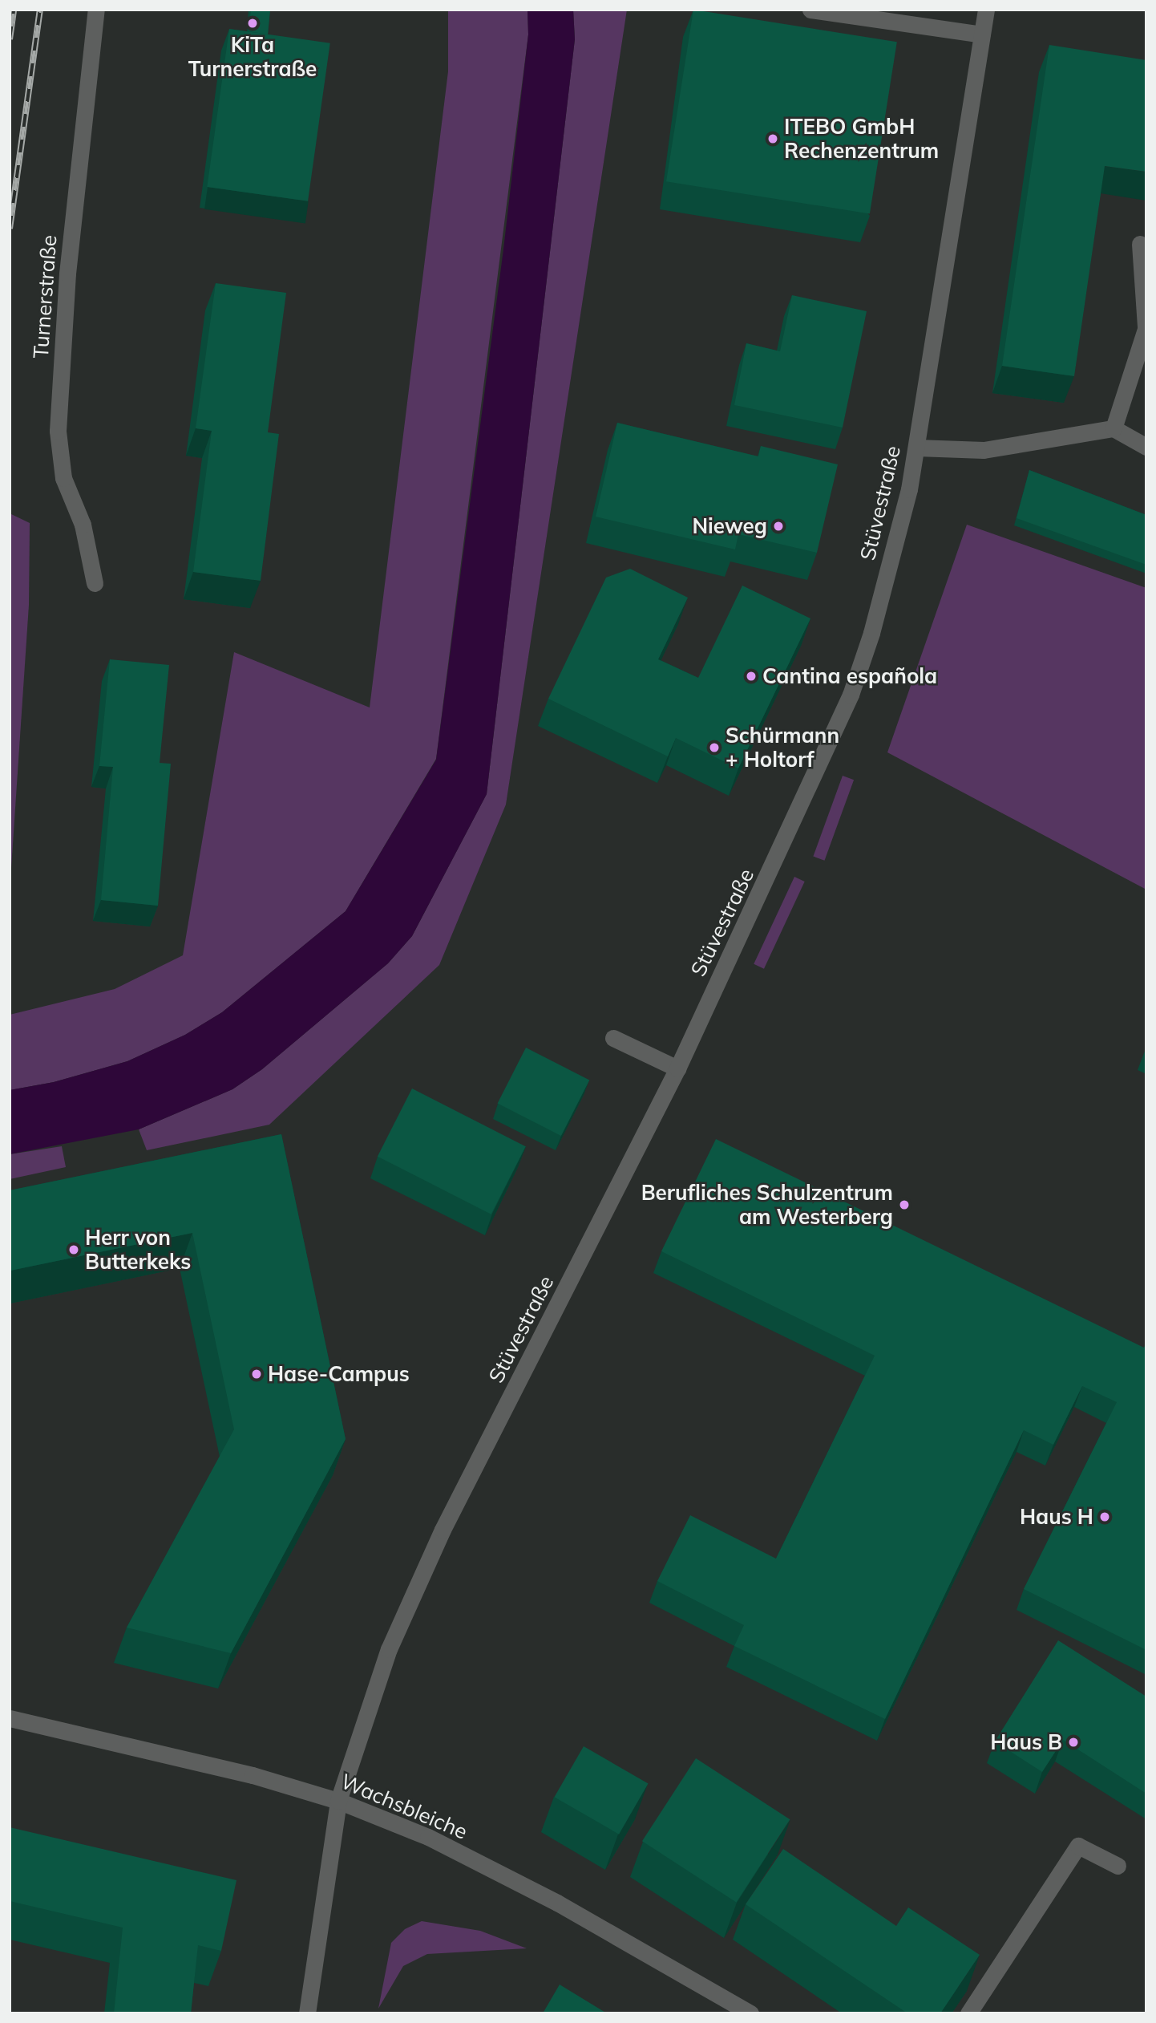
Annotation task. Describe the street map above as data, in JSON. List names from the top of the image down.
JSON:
{
  "streets": {
    "street": ["Turnerstraße", "Stüvestraße", "Wachsbleiche"]
  },
  "crossings": [
    ["Stüvestraße", "Wachsbleiche"]
  ],
  "places": [
    "KiTa Turnerstraße",
    "ITEBO GmbH Rechenzentrum",
    "Nieweg",
    "Cantina española",
    "Schürmann + Holtorf",
    "Berufliches Schulzentrum am Westerberg",
    "Herr von Butterkeks",
    "Hase-Campus",
    "Haus H",
    "Haus B"
  ]
}
